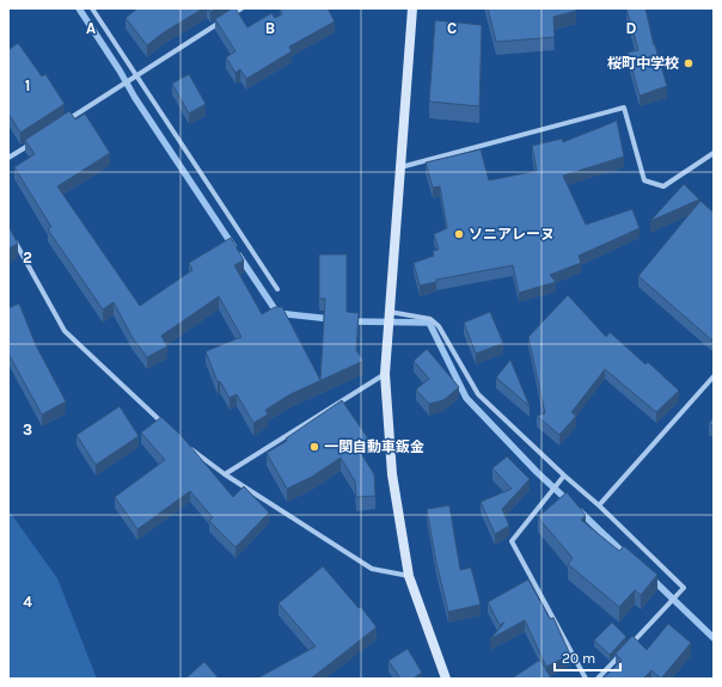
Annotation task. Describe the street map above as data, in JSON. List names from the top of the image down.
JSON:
{
  "places": ["桜町中学校", "ソニアレーヌ", "一関自動車鈑金"],
  "scale_bar": "20 m",
  "grid": {
    "columns": [
      "A",
      "B",
      "C",
      "D"
    ],
    "rows": [
      "1",
      "2",
      "3",
      "4"
    ]
  }
}
